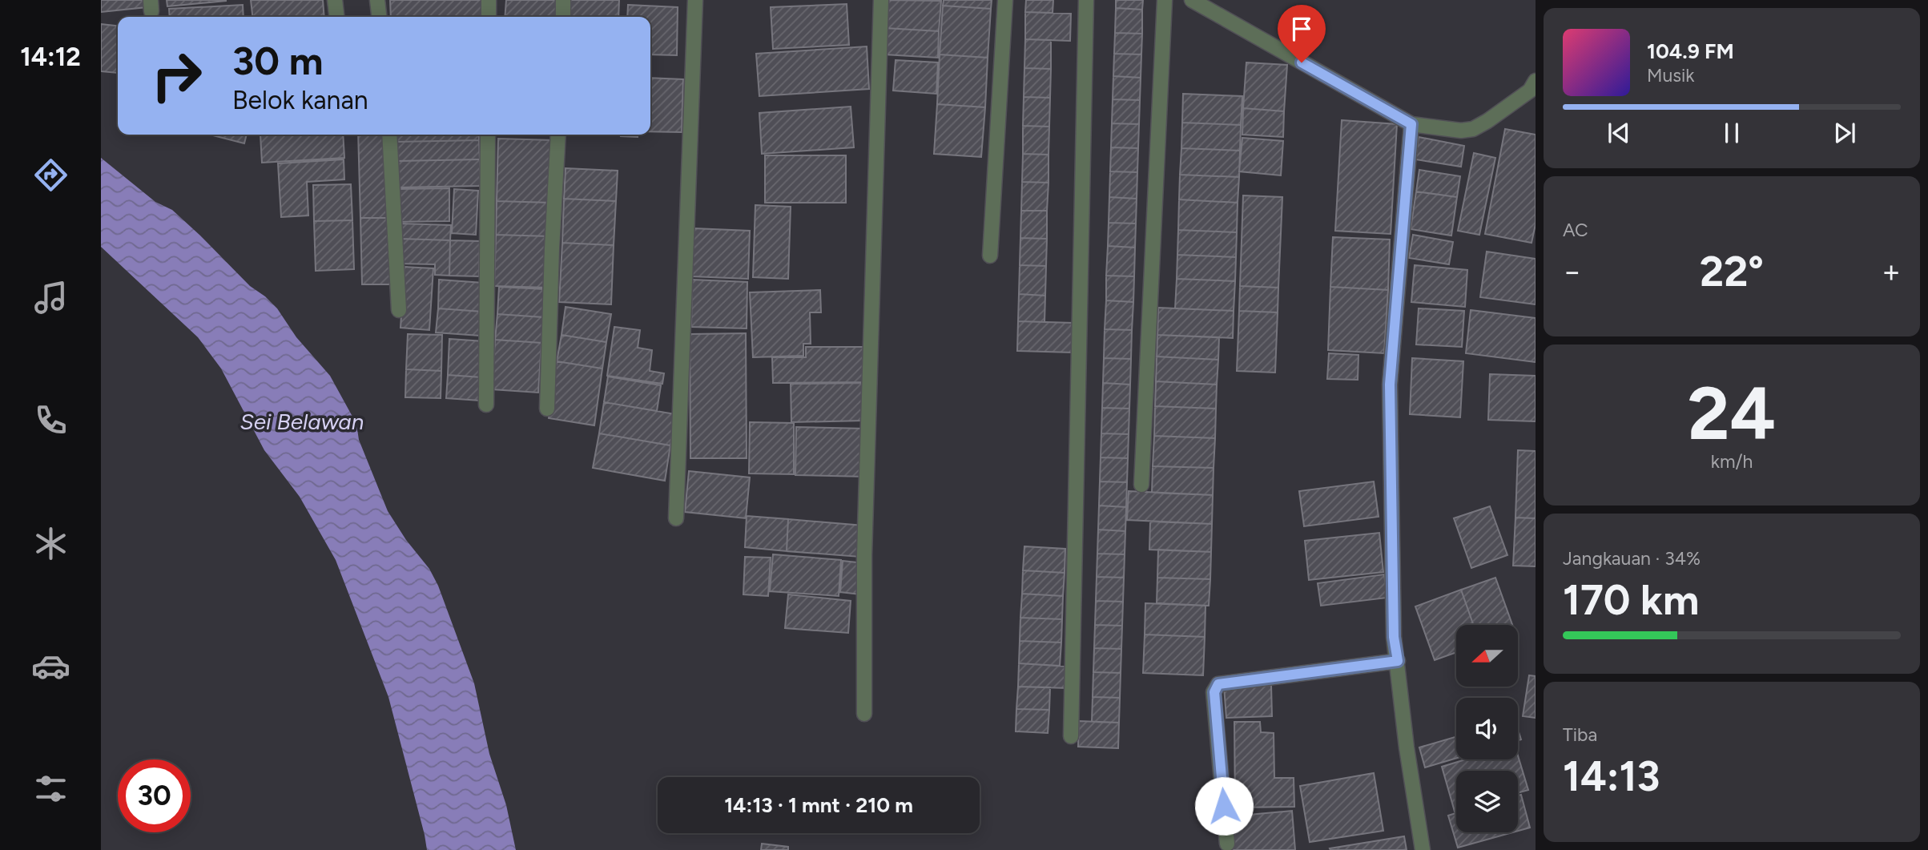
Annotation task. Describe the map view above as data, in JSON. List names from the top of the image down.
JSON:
{
  "water": ["Sei Belawan"],
  "north": "left",
  "page": {
    "tabs": "14:12",
    "turn": ["30 m", "Belok kanan"],
    "song": ["104.9 FM", "Musik"],
    "tile": [
      "AC",
      ["24", "km/h"],
      ["Jangkauan · 34%", "170 km"],
      ["Tiba", "14:13"]
    ],
    "heat": ["−", "22°", "+"],
    "limit": "30",
    "trip": "14:13 · 1 mnt · 210 m"
  }
}
